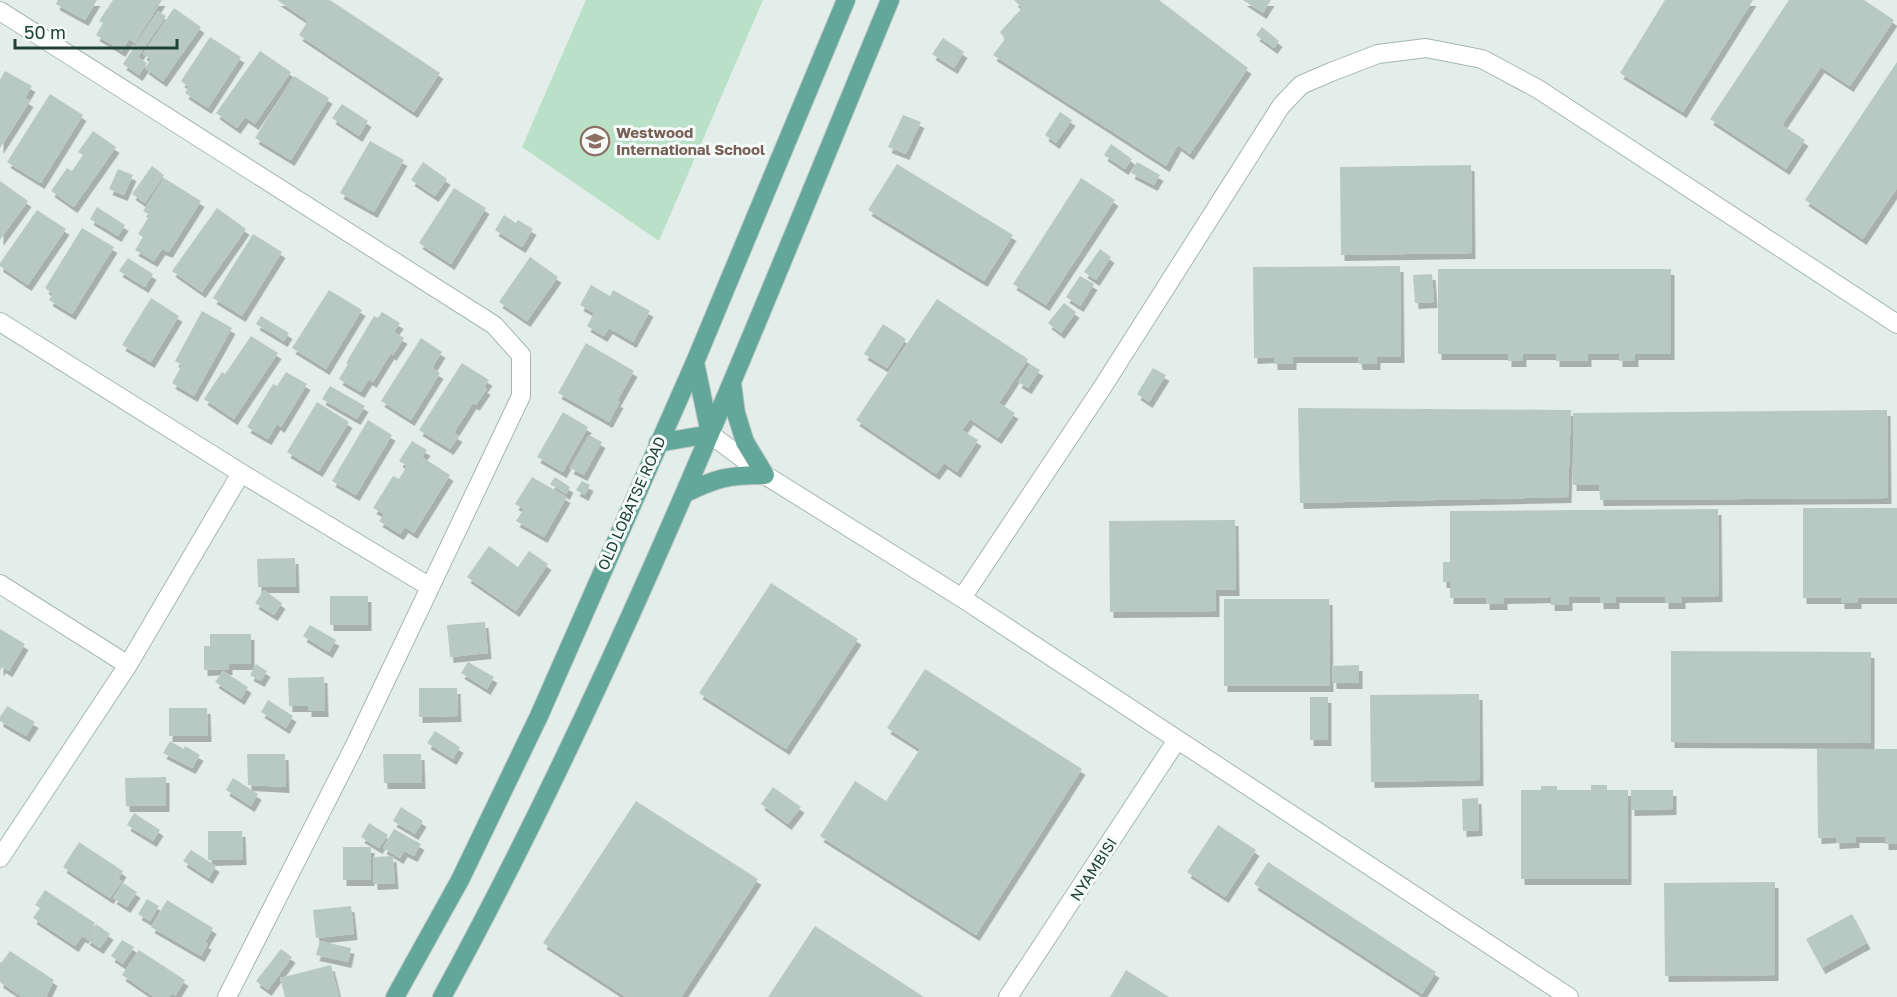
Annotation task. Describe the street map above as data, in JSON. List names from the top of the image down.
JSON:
{
  "streets": {
    "main road": ["OLD LOBATSE ROAD"],
    "street": ["NYAMBISI"]
  },
  "places": {
    "school or university": ["Westwood International School"]
  },
  "scale_bar": "50 m"
}
